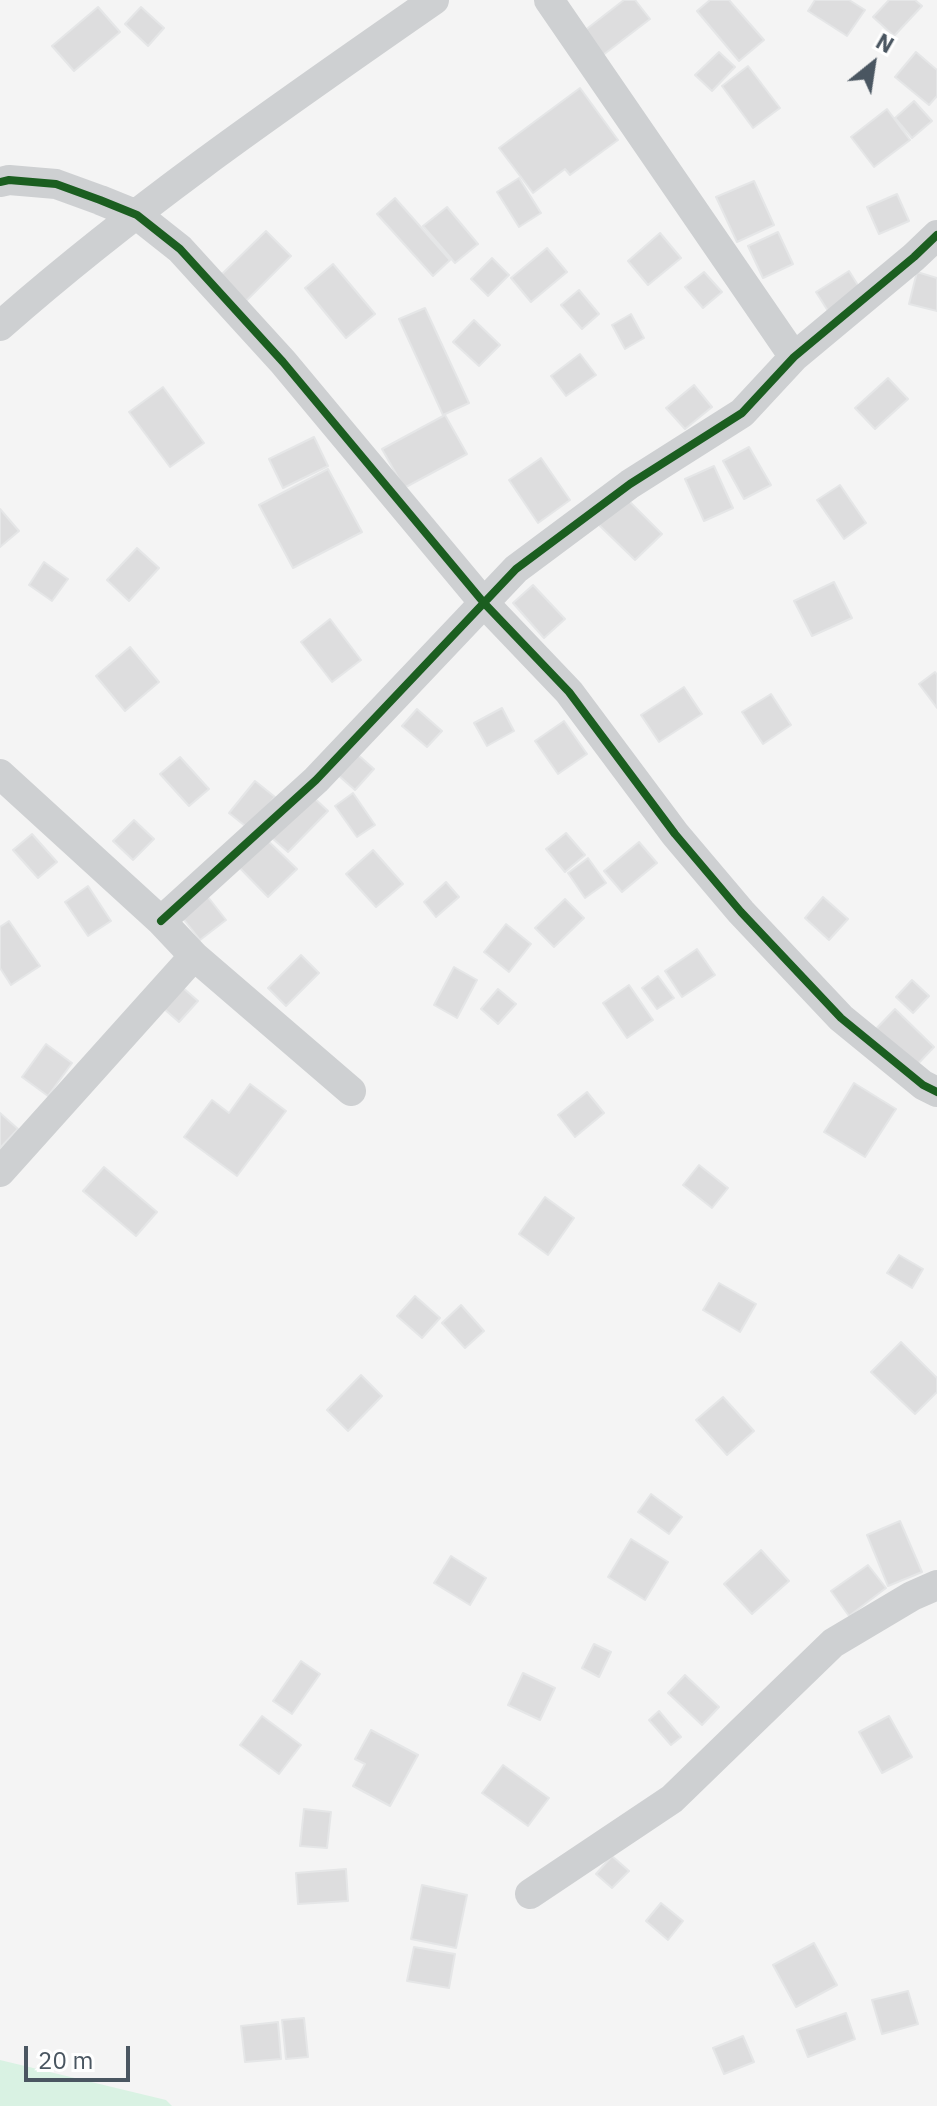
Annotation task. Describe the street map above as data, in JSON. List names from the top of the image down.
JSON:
{
  "scale_bar": "20 m",
  "north": "top right"
}
